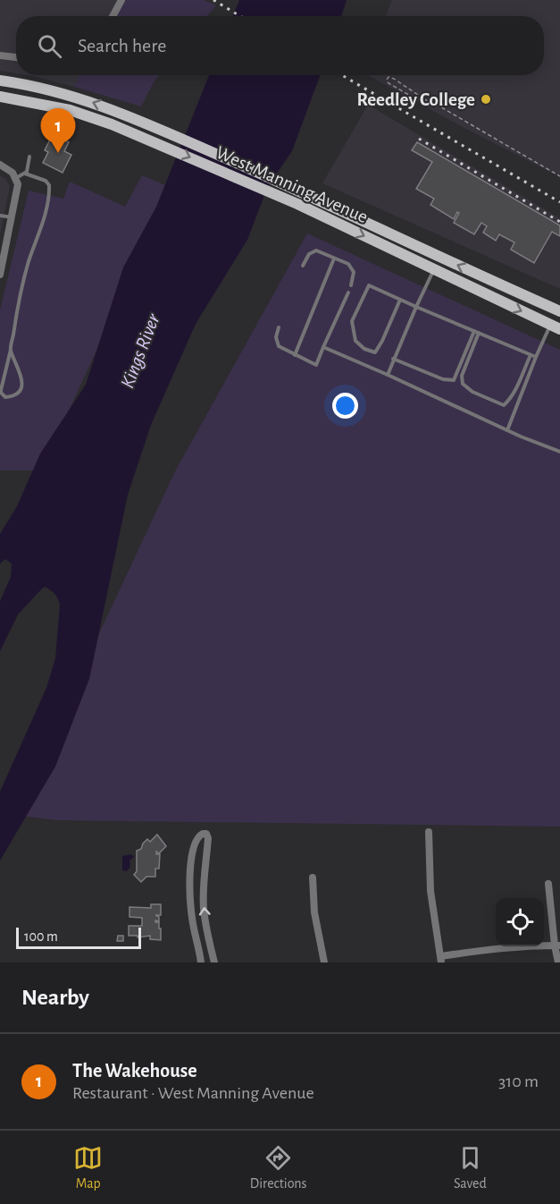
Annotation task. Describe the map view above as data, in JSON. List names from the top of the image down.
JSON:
{
  "streets": {
    "main road": ["West Manning Avenue"]
  },
  "water": ["Kings River"],
  "places": ["Reedley College"],
  "scale_bar": "100 m",
  "page": {
    "search": "Search here",
    "pins": "1",
    "scale": "100 m",
    "heading": "Nearby",
    "list": [
      {
        "mark": "1",
        "name": "The Wakehouse",
        "note": "Restaurant · West Manning Avenue",
        "value": "310 m"
      }
    ],
    "nav": ["Map", "Directions", "Saved"]
  }
}
